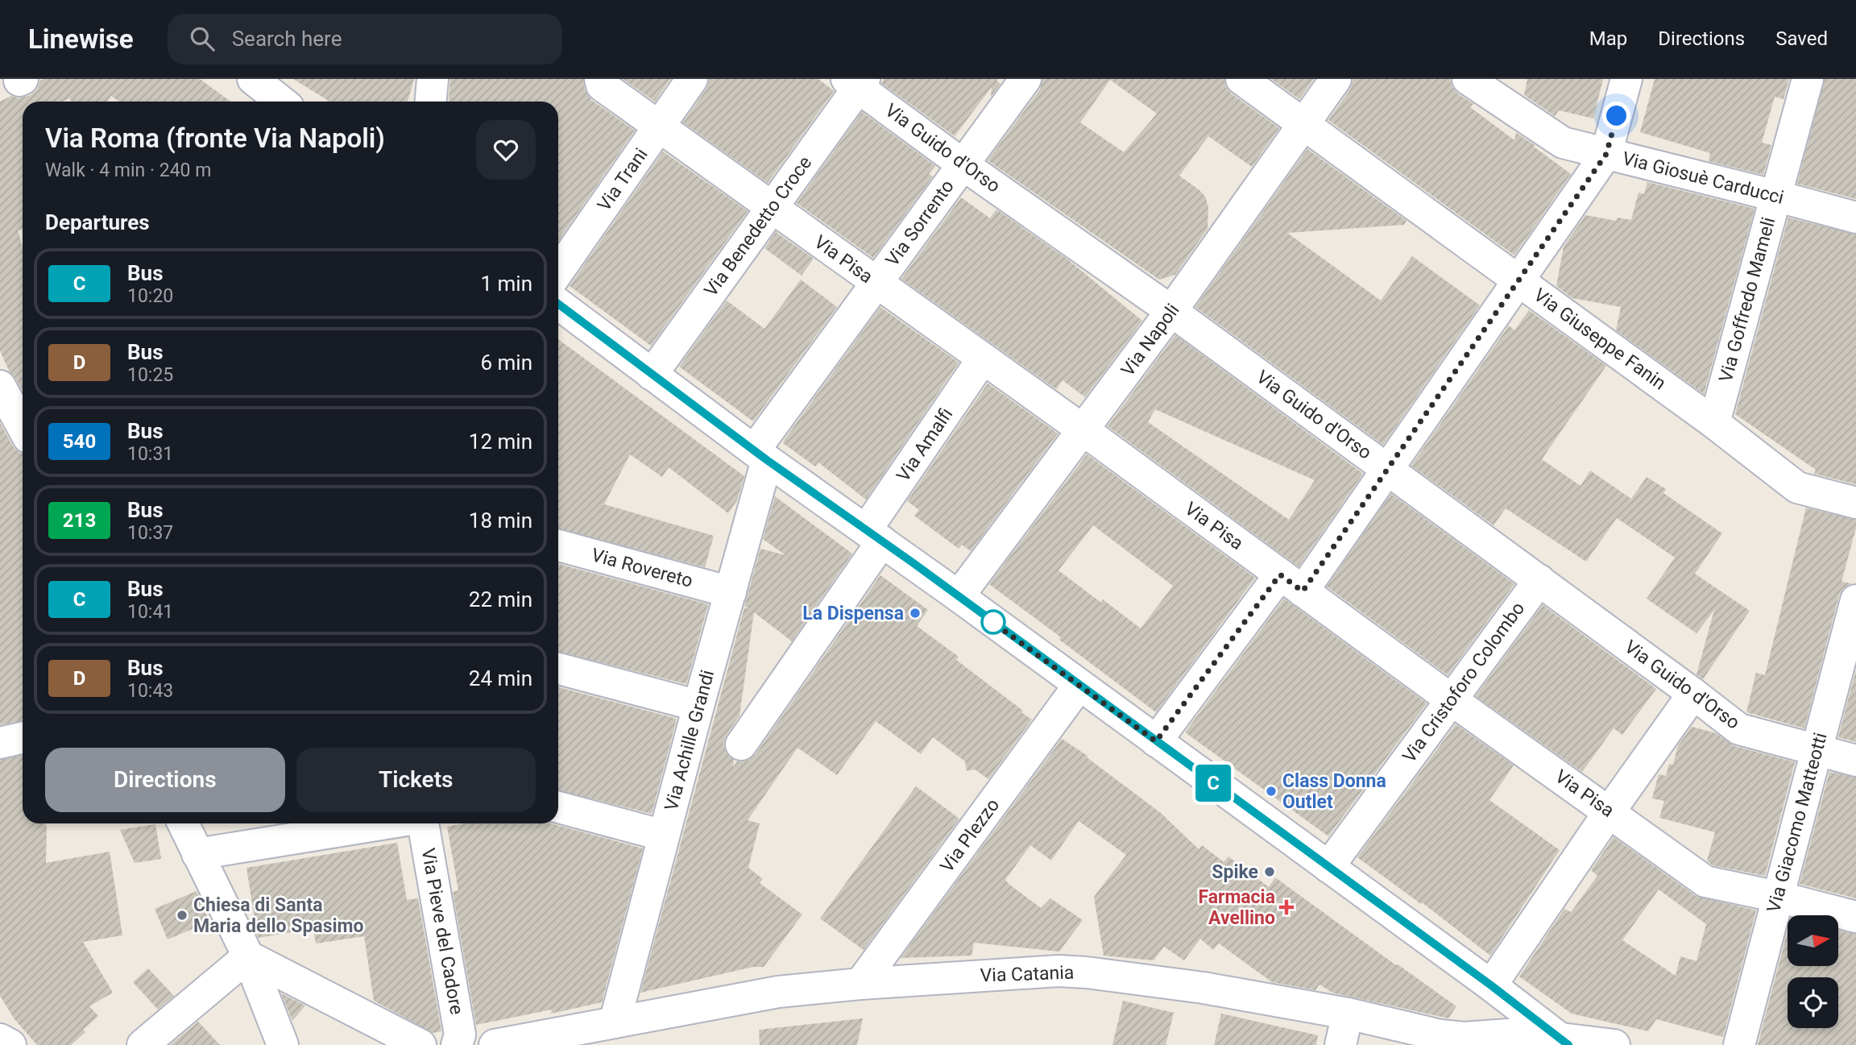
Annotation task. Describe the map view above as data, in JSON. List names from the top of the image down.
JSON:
{
  "streets": {
    "street": [
      "Via Guido d'Orso",
      "Via Giosuè Carducci",
      "Via Trani",
      "Via Sorrento",
      "Via Benedetto Croce",
      "Via Pisa",
      "Via Goffredo Mameli",
      "Via Giuseppe Fanin",
      "Via Napoli",
      "Via Amalfi",
      "Via Rovereto",
      "Via Cristoforo Colombo",
      "Via Achille Grandi",
      "Via Giacomo Matteotti",
      "Via Plezzo",
      "Via Pieve del Cadore",
      "Via Catania"
    ]
  },
  "crossings": [
    ["Via Guido d'Orso", "Via Sorrento"],
    ["Via Guido d'Orso", "Via Benedetto Croce"],
    ["Via Guido d'Orso", "Via Napoli"],
    ["Via Guido d'Orso", "Via Cristoforo Colombo"],
    ["Via Guido d'Orso", "Via Giacomo Matteotti"],
    ["Via Giosuè Carducci", "Via Goffredo Mameli"],
    ["Via Trani", "Via Pisa"],
    ["Via Sorrento", "Via Pisa"],
    ["Via Sorrento", "Via Achille Grandi"],
    ["Via Benedetto Croce", "Via Pisa"],
    ["Via Pisa", "Via Napoli"],
    ["Via Pisa", "Via Amalfi"],
    ["Via Pisa", "Via Cristoforo Colombo"],
    ["Via Pisa", "Via Giacomo Matteotti"],
    ["Via Goffredo Mameli", "Via Giuseppe Fanin"],
    ["Via Giuseppe Fanin", "Via Napoli"],
    ["Via Rovereto", "Via Achille Grandi"],
    ["Via Achille Grandi", "Via Catania"],
    ["Via Plezzo", "Via Catania"]
  ],
  "places": {
    "other": [
      "La Dispensa",
      "Class Donna Outlet",
      "Spike",
      "Chiesa di Santa Maria dello Spasimo"
    ],
    "health": ["Farmacia Avellino"]
  },
  "lines": ["bus line C"],
  "north": "right",
  "page": {
    "header": "Linewise",
    "search": "Search here",
    "nav": ["Map", "Directions", "Saved"],
    "on_map": "C",
    "heading": [
      ["Via Roma (fronte Via Napoli)", "Walk · 4 min · 240 m"],
      "Departures"
    ],
    "list": [
      {
        "mark": "C",
        "name": "Bus",
        "note": "10:20",
        "value": "1 min"
      },
      {
        "mark": "D",
        "name": "Bus",
        "note": "10:25",
        "value": "6 min"
      },
      {
        "mark": "540",
        "name": "Bus",
        "note": "10:31",
        "value": "12 min"
      },
      {
        "mark": "213",
        "name": "Bus",
        "note": "10:37",
        "value": "18 min"
      },
      {
        "mark": "C",
        "name": "Bus",
        "note": "10:41",
        "value": "22 min"
      },
      {
        "mark": "D",
        "name": "Bus",
        "note": "10:43",
        "value": "24 min"
      }
    ],
    "buttons": ["Directions", "Tickets"]
  }
}
